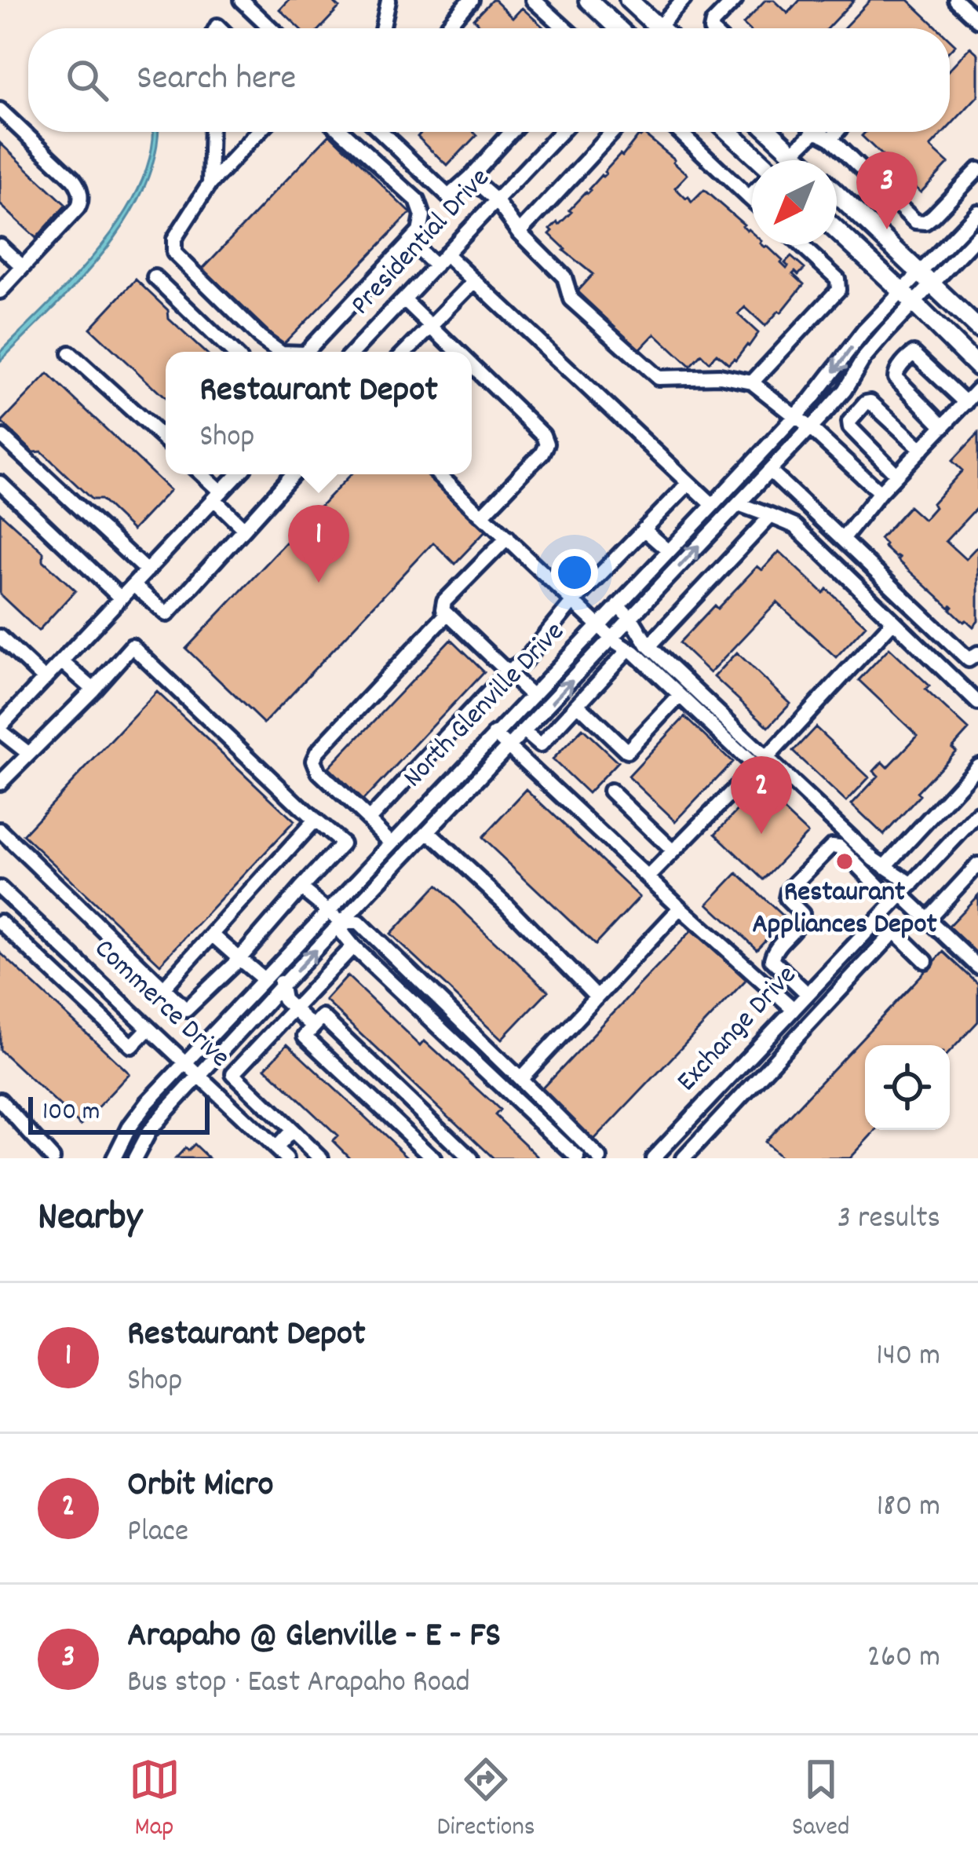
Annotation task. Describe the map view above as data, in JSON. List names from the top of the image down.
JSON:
{
  "streets": {
    "street": [
      "Presidential Drive",
      "North Glenville Drive",
      "Commerce Drive",
      "Exchange Drive"
    ]
  },
  "crossings": [
    ["North Glenville Drive", "Commerce Drive"]
  ],
  "places": ["Restaurant Appliances Depot"],
  "scale_bar": "100 m",
  "north": "bottom left",
  "page": {
    "search": "Search here",
    "pins": ["3", "1", "2"],
    "popup": ["Restaurant Depot", "Shop"],
    "scale": "100 m",
    "heading": ["Nearby", "3 results"],
    "list": [
      {
        "mark": "1",
        "name": "Restaurant Depot",
        "note": "Shop",
        "value": "140 m"
      },
      {
        "mark": "2",
        "name": "Orbit Micro",
        "note": "Place",
        "value": "180 m"
      },
      {
        "mark": "3",
        "name": "Arapaho @ Glenville - E - FS",
        "note": "Bus stop · East Arapaho Road",
        "value": "260 m"
      }
    ],
    "nav": ["Map", "Directions", "Saved"]
  }
}
